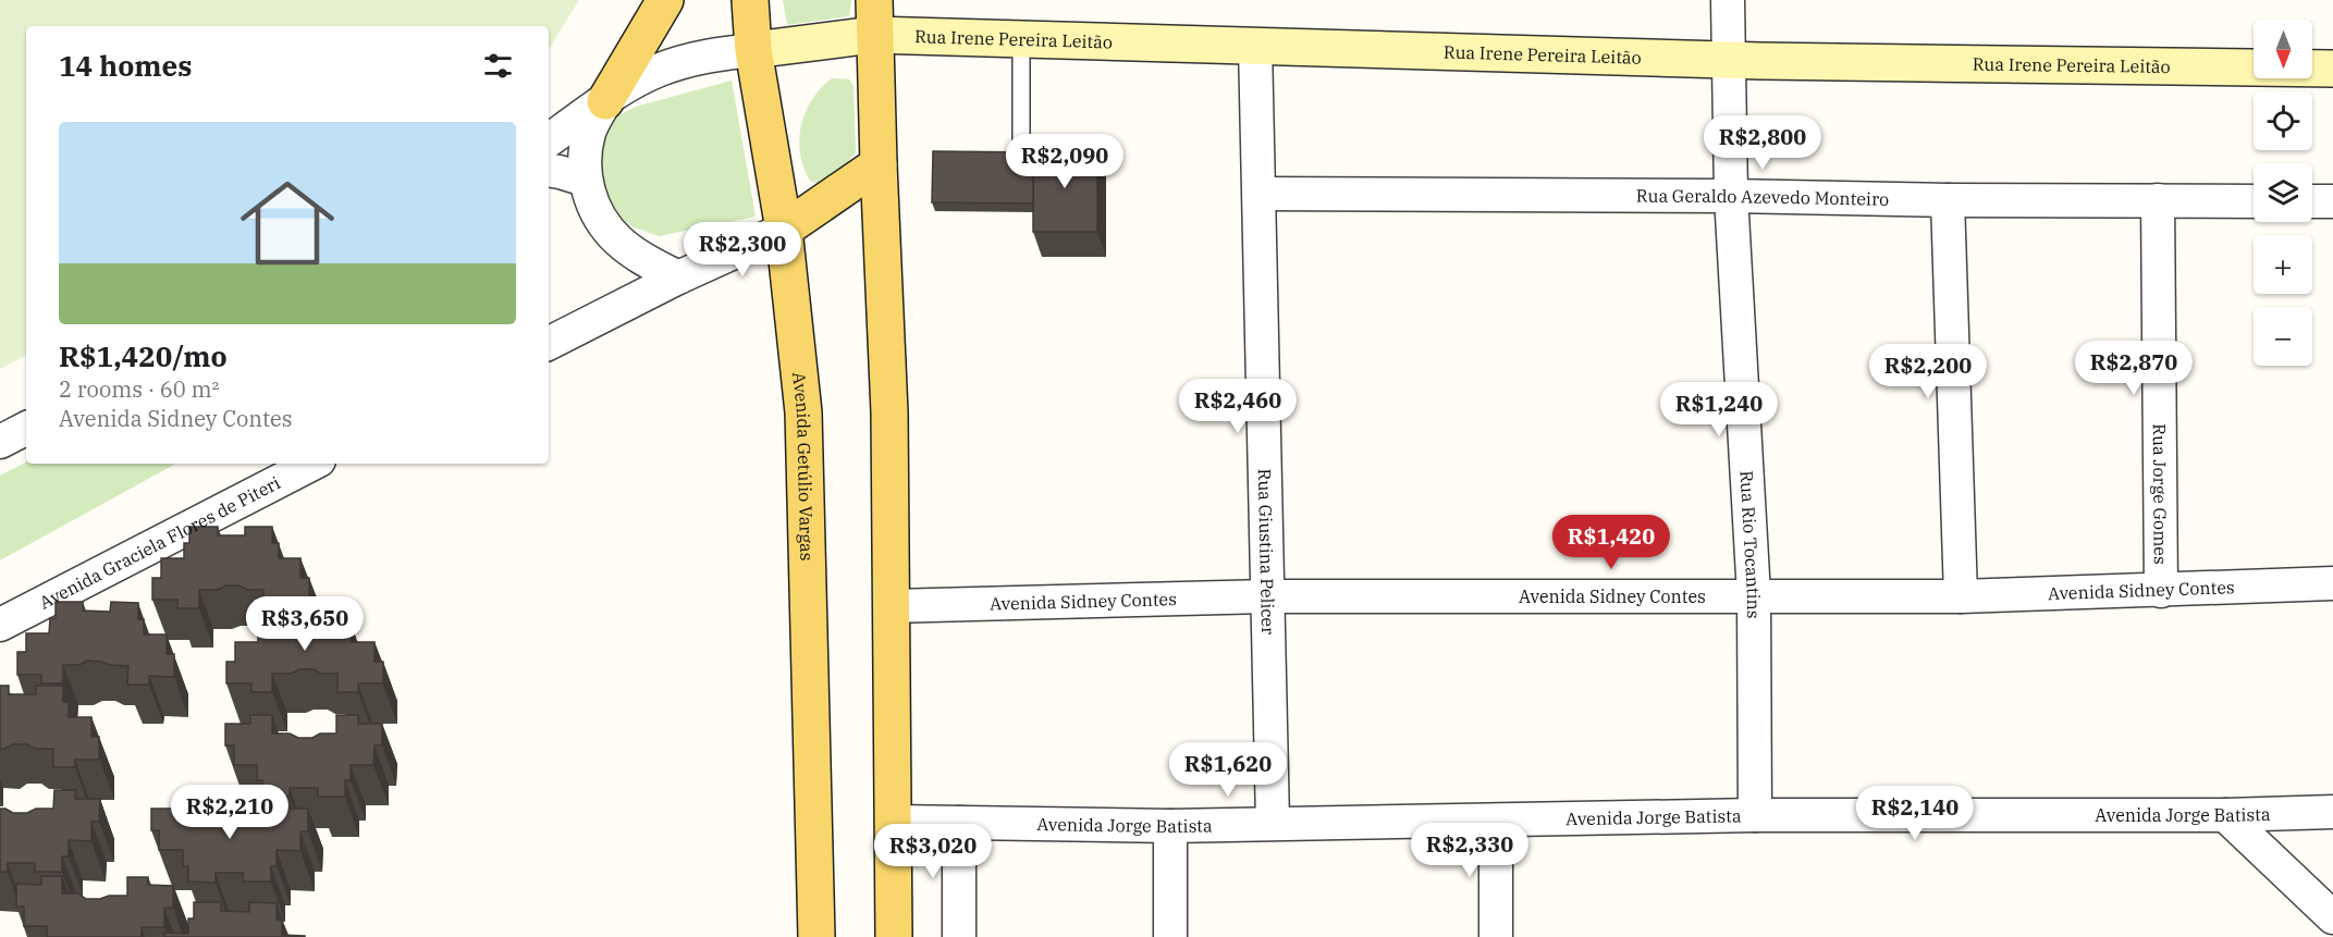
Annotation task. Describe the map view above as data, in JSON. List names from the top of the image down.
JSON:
{
  "streets": {
    "main road": ["Avenida Getúlio Vargas"],
    "street": [
      "Rua Irene Pereira Leitão",
      "Rua Geraldo Azevedo Monteiro",
      "Rua Jorge Gomes",
      "Avenida Graciela Flores de Piteri",
      "Rua Rio Tocantins",
      "Rua Giustina Pelicer",
      "Avenida Sidney Contes",
      "Avenida Jorge Batista"
    ]
  },
  "crossings": [
    ["Rua Irene Pereira Leitão", "Avenida Getúlio Vargas"],
    ["Rua Irene Pereira Leitão", "Rua Rio Tocantins"],
    ["Rua Irene Pereira Leitão", "Rua Giustina Pelicer"],
    ["Rua Geraldo Azevedo Monteiro", "Rua Jorge Gomes"],
    ["Rua Geraldo Azevedo Monteiro", "Rua Rio Tocantins"],
    ["Rua Geraldo Azevedo Monteiro", "Rua Giustina Pelicer"],
    ["Rua Jorge Gomes", "Avenida Sidney Contes"],
    ["Rua Rio Tocantins", "Avenida Sidney Contes"],
    ["Rua Rio Tocantins", "Avenida Jorge Batista"],
    ["Rua Giustina Pelicer", "Avenida Sidney Contes"],
    ["Rua Giustina Pelicer", "Avenida Jorge Batista"]
  ],
  "north": "bottom",
  "page": {
    "map_buttons": ["+", "−"],
    "heading": "14 homes",
    "list": [
      {
        "name": "R$1,420/mo",
        "note": "2 rooms · 60 m² · Avenida Sidney Contes"
      }
    ],
    "price": [
      "R$2,800",
      "R$2,090",
      "R$2,300",
      "R$2,870",
      "R$2,200",
      "R$2,460",
      "R$1,240",
      "R$1,420",
      "R$3,650",
      "R$1,620",
      "R$2,210",
      "R$2,140",
      "R$2,330",
      "R$3,020"
    ]
  }
}
